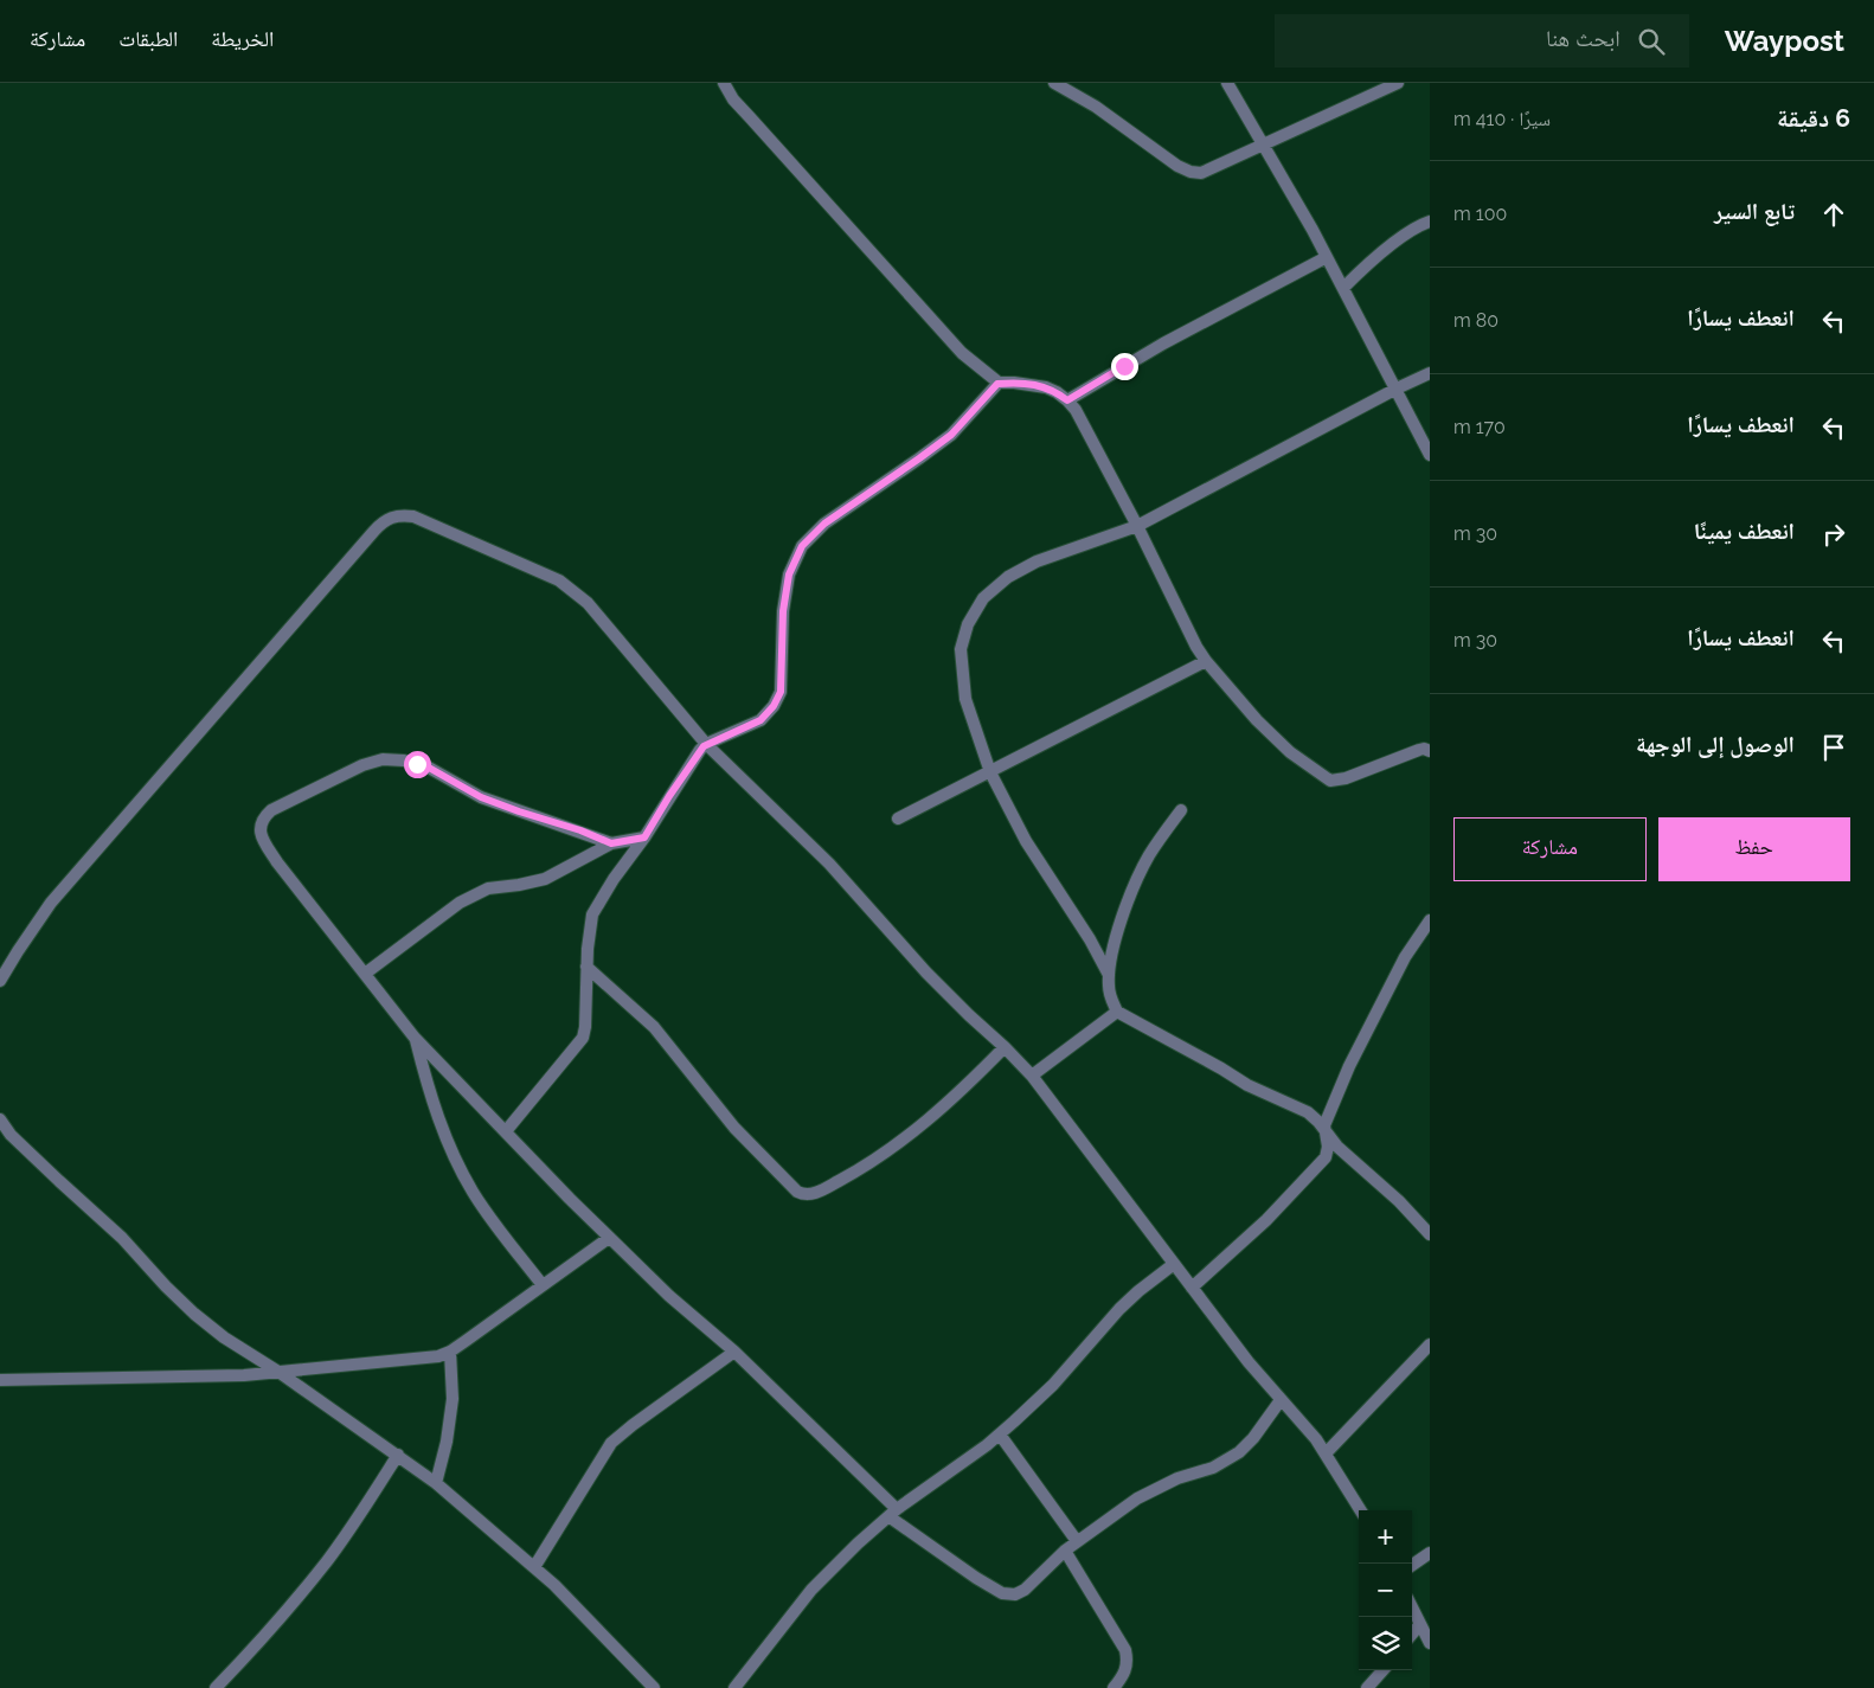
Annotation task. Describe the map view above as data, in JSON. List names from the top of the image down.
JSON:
{
  "page": {
    "header": "Waypost",
    "search": "ابحث هنا",
    "nav": ["الخريطة", "الطبقات", "مشاركة"],
    "heading": ["6 دقيقة", "سيرًا · 410 m"],
    "list": [
      ["تابع السير", "100 m"],
      ["انعطف يسارًا", "80 m"],
      ["انعطف يسارًا", "170 m"],
      ["انعطف يمينًا", "30 m"],
      ["انعطف يسارًا", "30 m"],
      "الوصول إلى الوجهة"
    ],
    "buttons": ["حفظ", "مشاركة"],
    "map_buttons": ["+", "−"]
  }
}
